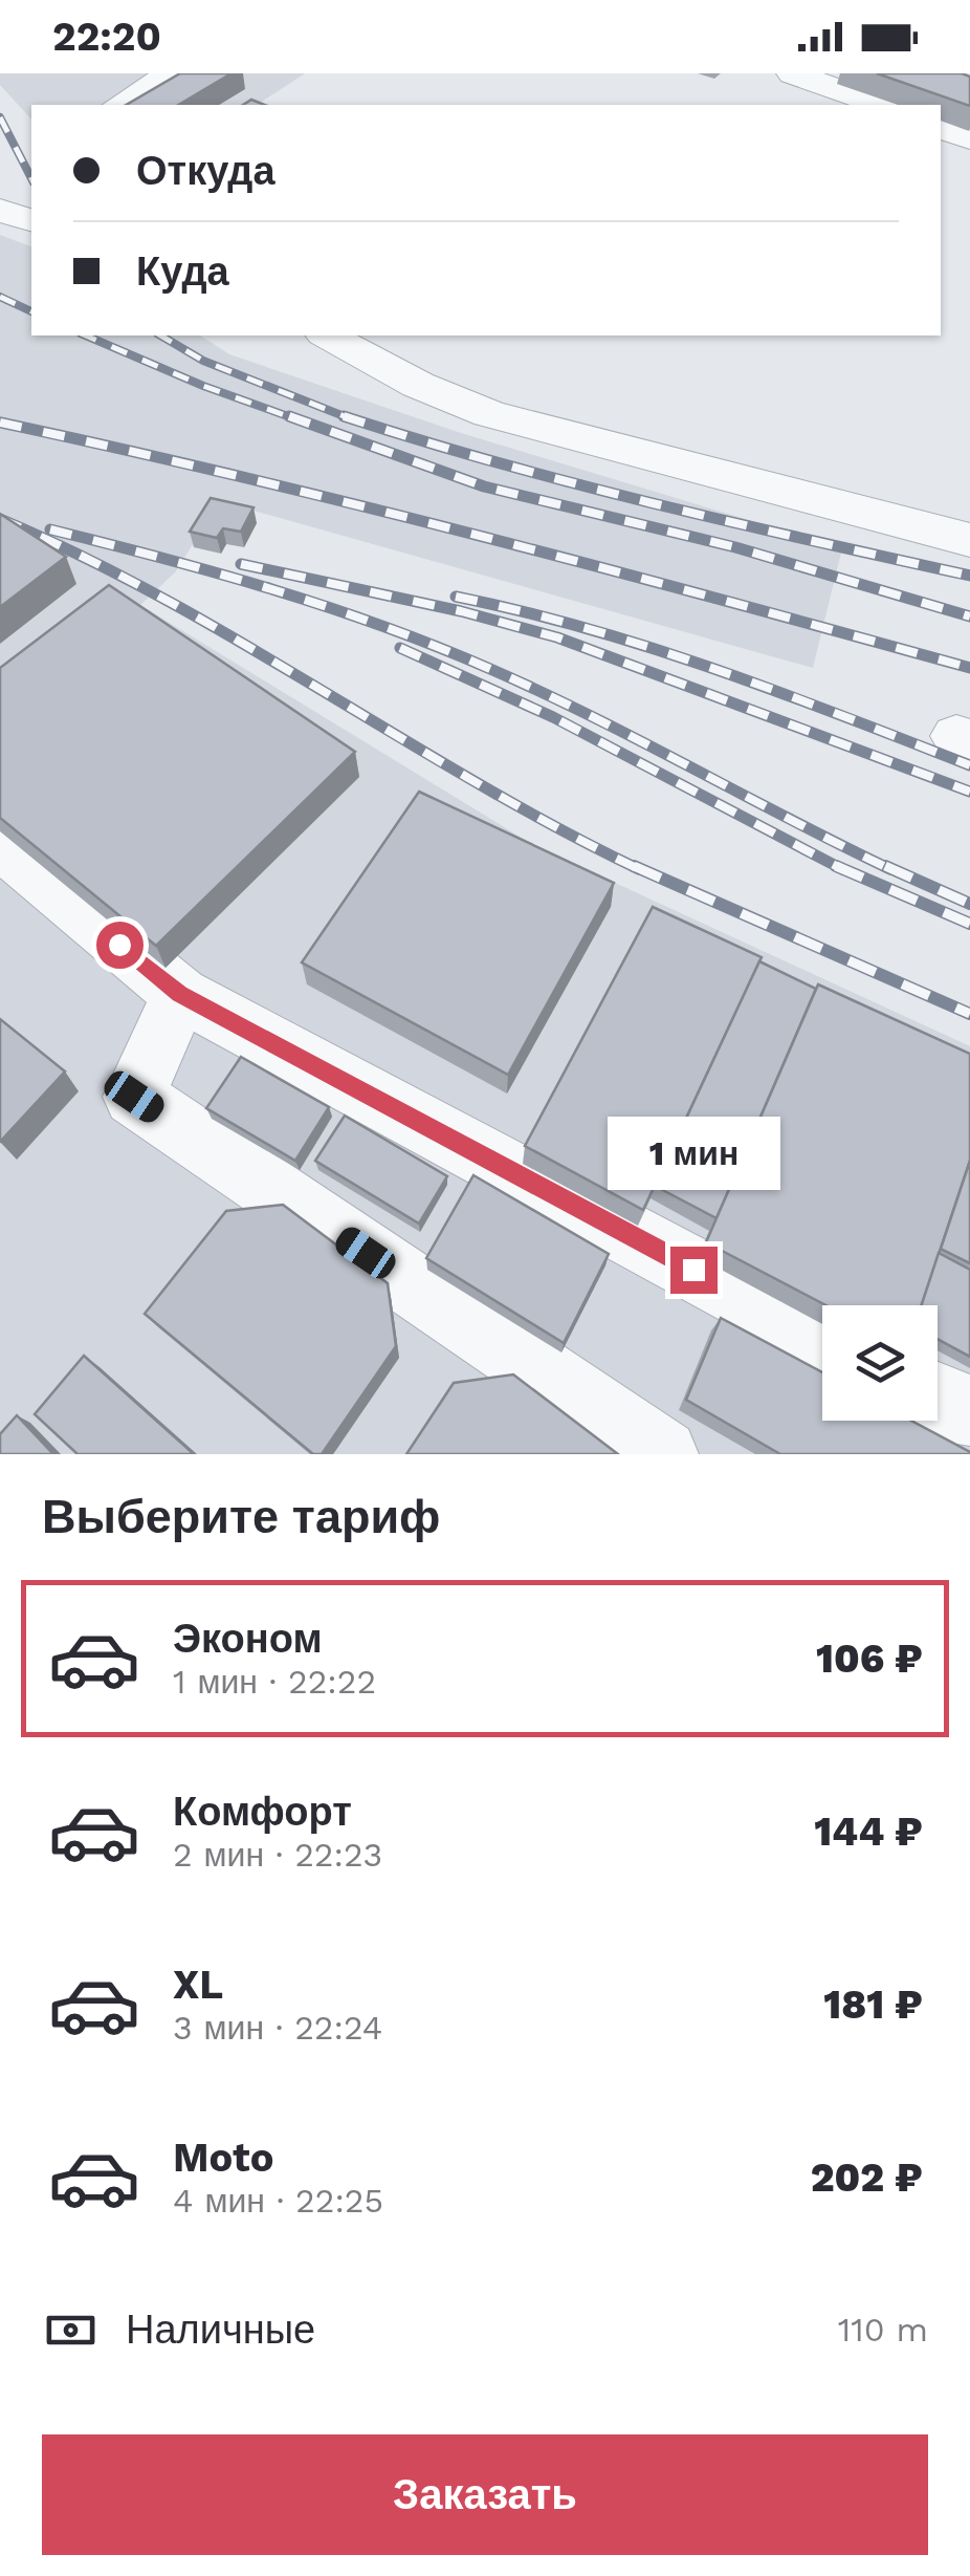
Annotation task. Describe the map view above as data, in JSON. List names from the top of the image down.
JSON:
{
  "page": {
    "status": "22:20",
    "banner": ["Откуда", "Куда"],
    "bubble": "1 мин",
    "heading": "Выберите тариф",
    "list": [
      {
        "name": "Эконом",
        "note": "1 мин · 22:22",
        "value": "106 ₽"
      },
      {
        "name": "Комфорт",
        "note": "2 мин · 22:23",
        "value": "144 ₽"
      },
      {
        "name": "XL",
        "note": "3 мин · 22:24",
        "value": "181 ₽"
      },
      {
        "name": "Moto",
        "note": "4 мин · 22:25",
        "value": "202 ₽"
      }
    ],
    "pay": ["Наличные", "110 m"],
    "buttons": "Заказать"
  }
}
